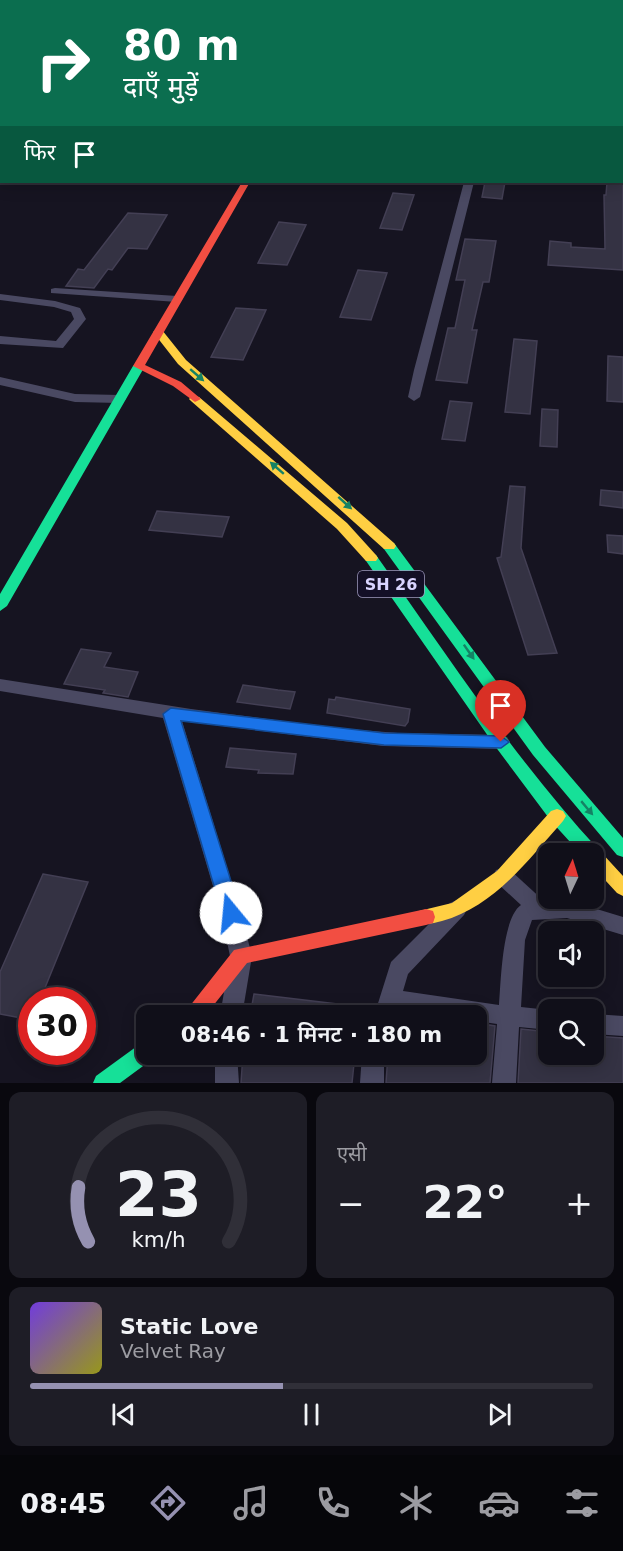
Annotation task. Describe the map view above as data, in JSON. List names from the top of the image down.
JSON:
{
  "streets": {
    "main road": ["SH 26"]
  },
  "north": "top",
  "page": {
    "turn": ["80 m", "दाएँ मुड़ें"],
    "then": "फिर",
    "limit": "30",
    "trip": "08:46 · 1 मिनट · 180 m",
    "tile": "एसी",
    "heat": ["−", "22°", "+"],
    "song": ["Static Love", "Velvet Ray"],
    "tabs": "08:45",
    "gauge": ["23", "km/h"]
  }
}
